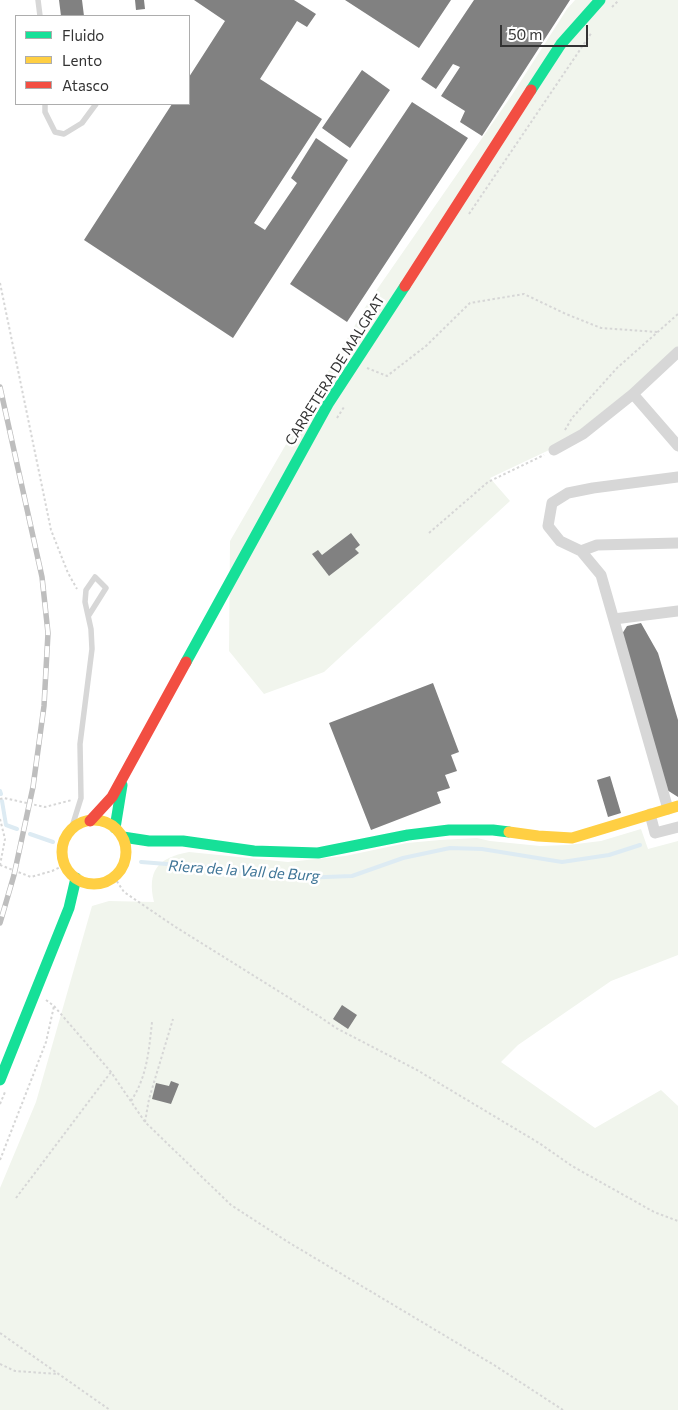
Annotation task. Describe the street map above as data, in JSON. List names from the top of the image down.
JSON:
{
  "streets": {
    "street": ["CARRETERA DE MALGRAT"]
  },
  "water": ["Riera de la Vall de Burg"],
  "legend": ["Fluido", "Lento", "Atasco"],
  "scale_bar": "50 m"
}
